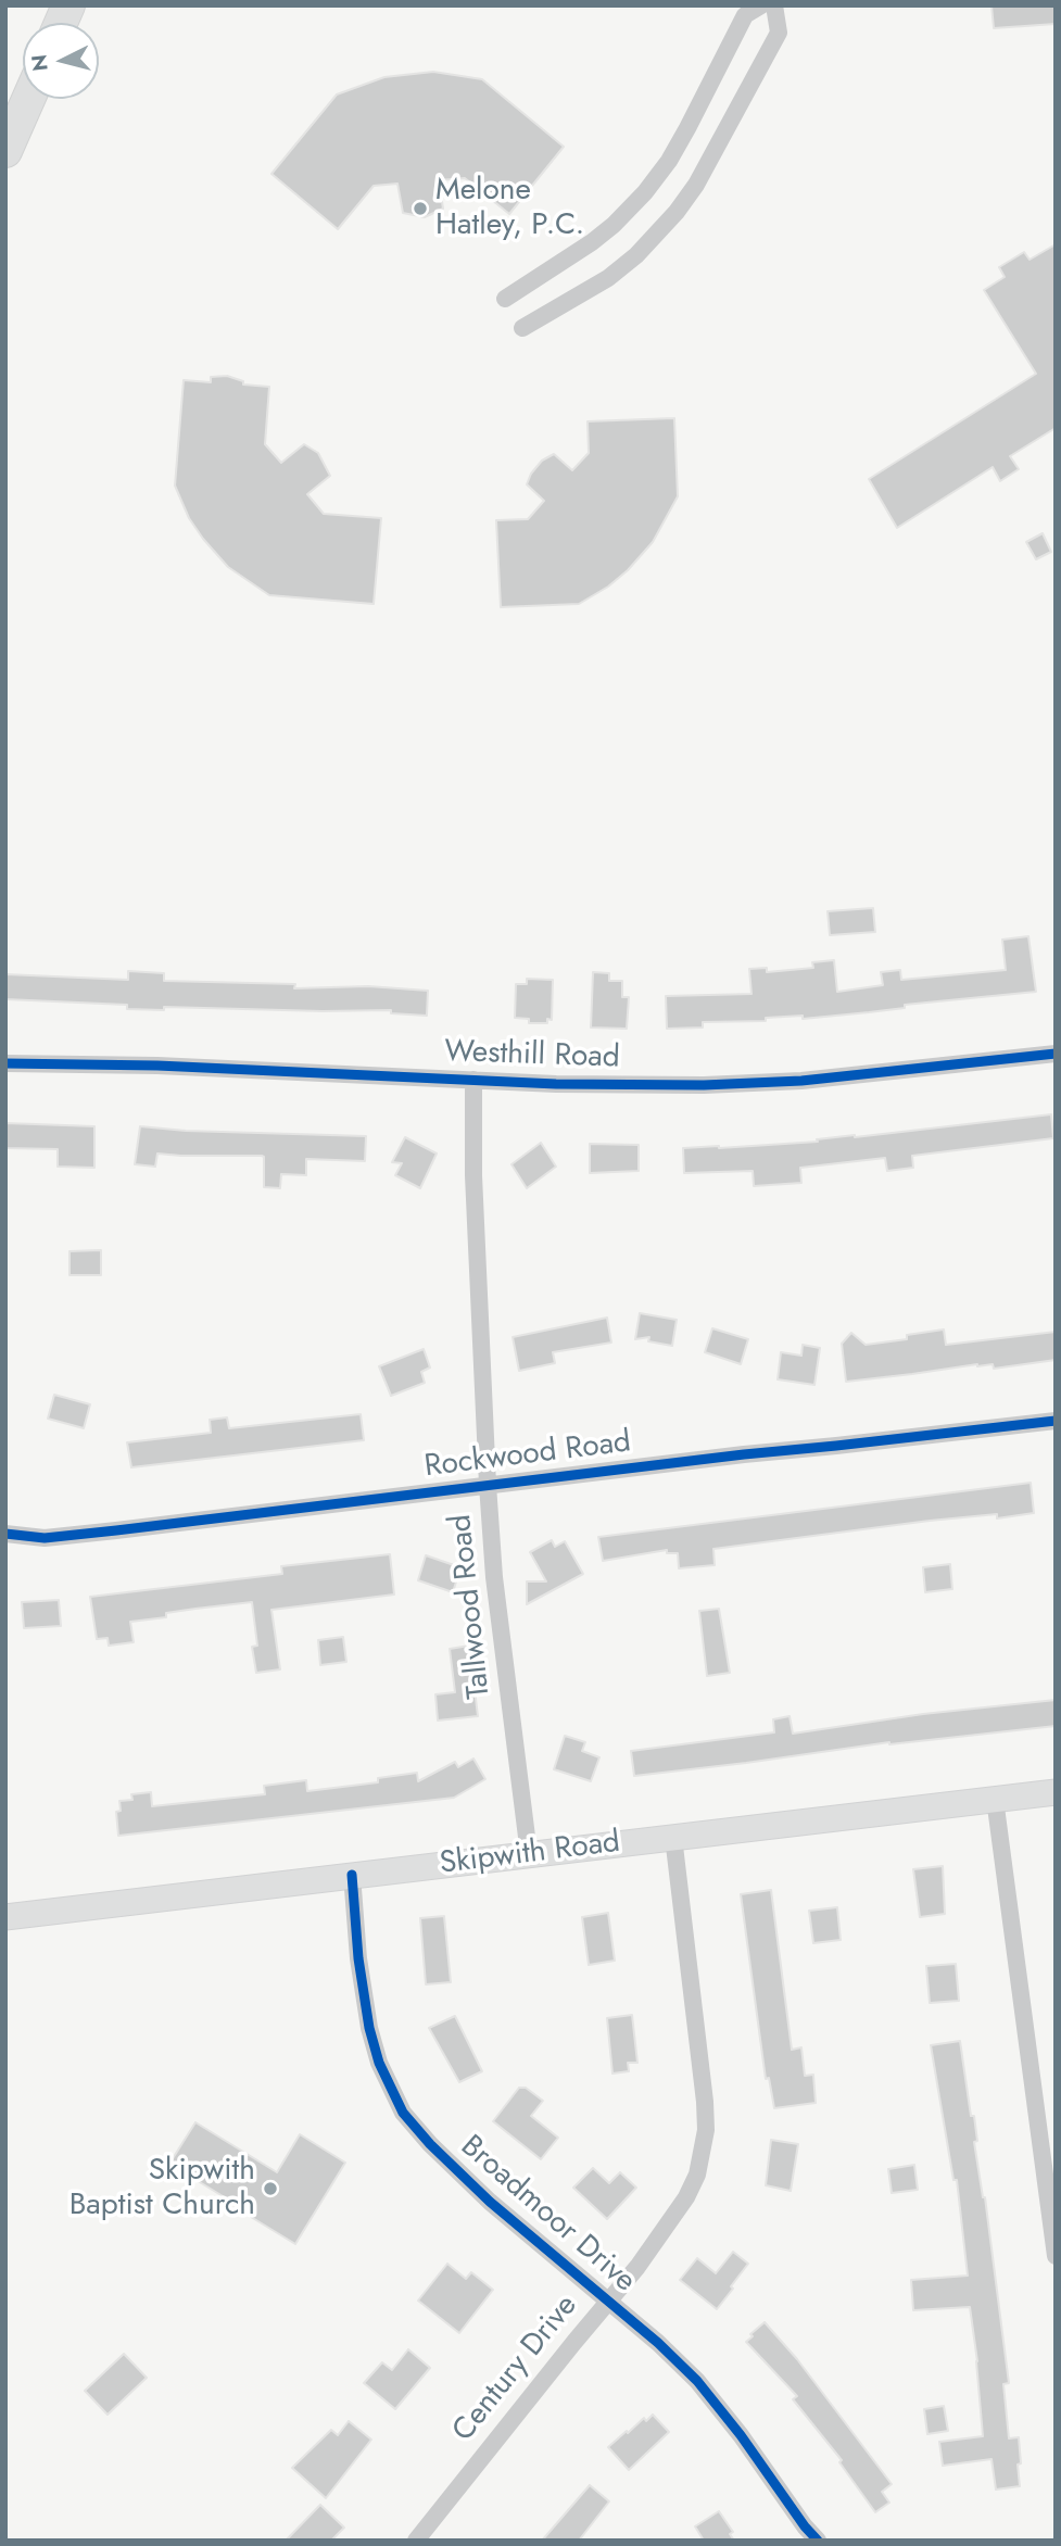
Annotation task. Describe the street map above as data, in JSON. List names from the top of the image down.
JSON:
{
  "streets": {
    "main road": ["Skipwith Road"],
    "street": [
      "Westhill Road",
      "Rockwood Road",
      "Tallwood Road",
      "Broadmoor Drive",
      "Century Drive"
    ]
  },
  "crossings": [
    ["Westhill Road", "Tallwood Road"],
    ["Rockwood Road", "Tallwood Road"],
    ["Tallwood Road", "Skipwith Road"],
    ["Skipwith Road", "Broadmoor Drive"],
    ["Skipwith Road", "Century Drive"],
    ["Broadmoor Drive", "Century Drive"]
  ],
  "places": ["Melone Hatley, P.C.", "Skipwith Baptist Church"],
  "north": "left"
}
